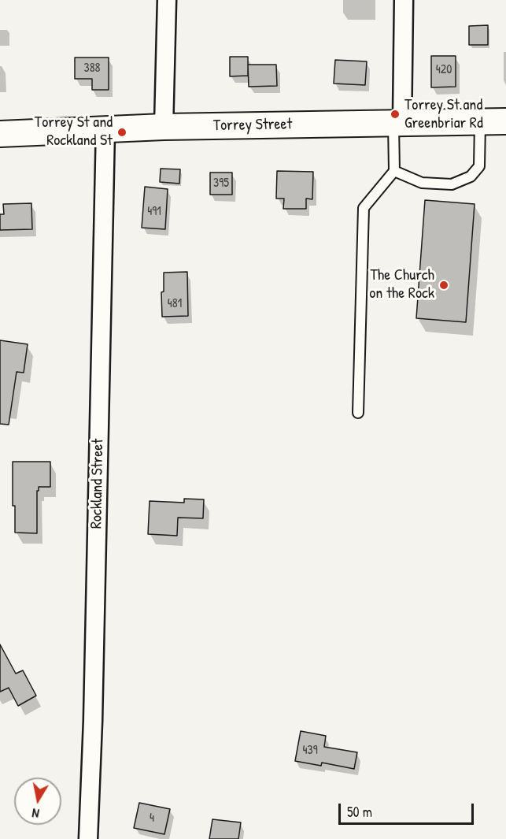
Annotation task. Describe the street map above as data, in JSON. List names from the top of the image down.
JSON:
{
  "streets": {
    "main road": ["Torrey Street"],
    "street": ["Rockland Street"]
  },
  "crossings": [
    ["Torrey Street", "Rockland Street"]
  ],
  "places": ["Torrey St and Greenbriar Rd", "Torrey St and Rockland St", "The Church on the Rock"],
  "house_numbers": [
    "388",
    "420",
    "395",
    "491",
    "481",
    "439",
    "4"
  ],
  "scale_bar": "50 m",
  "north": "bottom"
}
